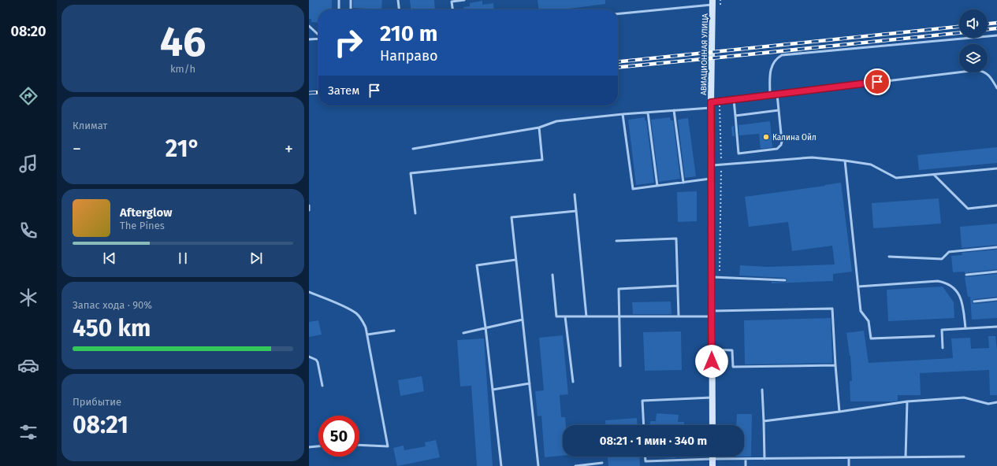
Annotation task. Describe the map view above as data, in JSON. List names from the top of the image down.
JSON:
{
  "streets": {
    "main road": ["АВИАЦИОННАЯ УЛИЦА"]
  },
  "places": ["Калина Ойл"],
  "page": {
    "tabs": "08:20",
    "tile": [
      ["46", "km/h"],
      "Климат",
      ["Запас хода · 90%", "450 km"],
      ["Прибытие", "08:21"]
    ],
    "turn": ["210 m", "Направо"],
    "then": "Затем",
    "heat": ["−", "21°", "+"],
    "song": ["Afterglow", "The Pines"],
    "limit": "50",
    "trip": "08:21 · 1 мин · 340 m"
  }
}
